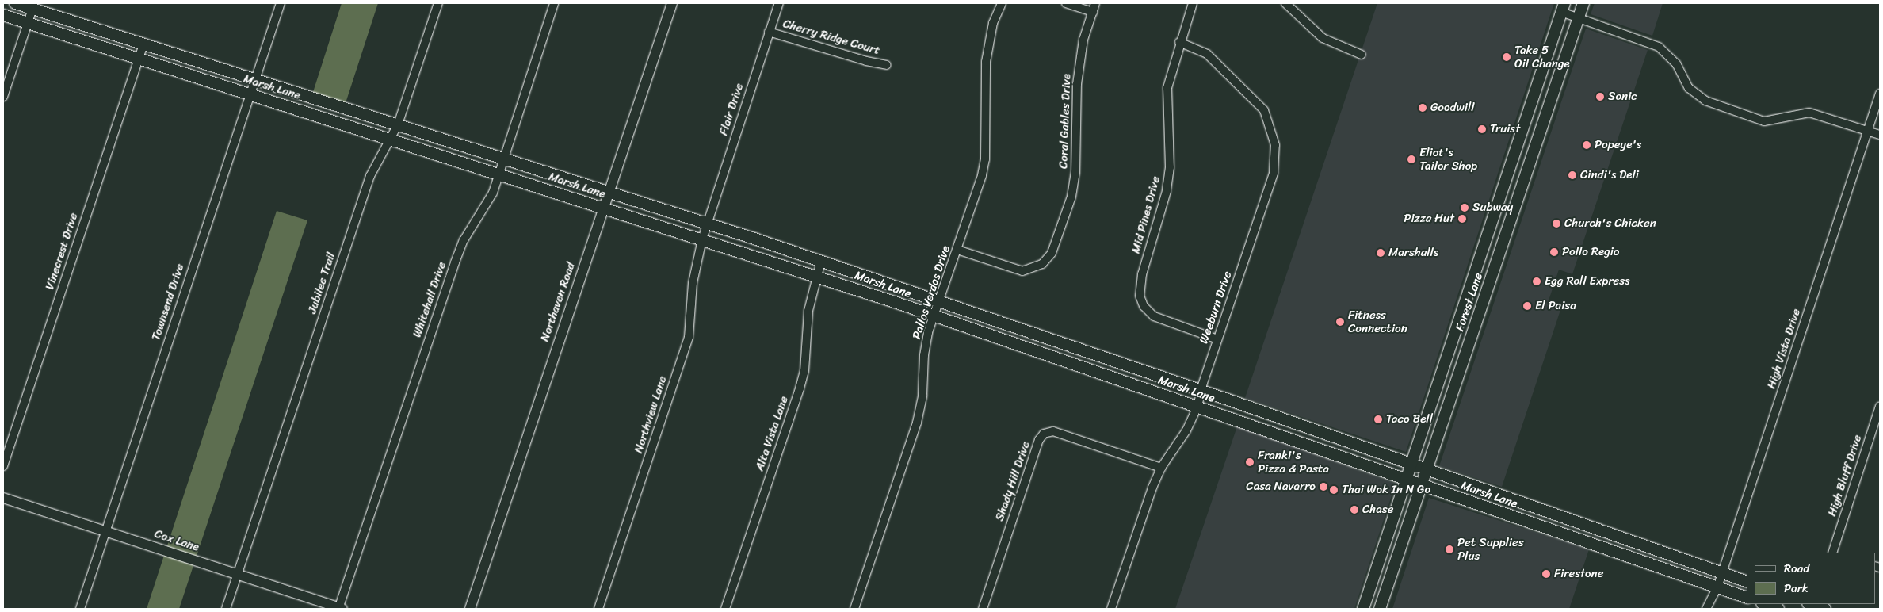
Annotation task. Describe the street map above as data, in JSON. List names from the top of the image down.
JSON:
{
  "streets": {
    "main road": ["Marsh Lane", "Forest Lane"],
    "street": [
      "Cherry Ridge Court",
      "Flair Drive",
      "Coral Gables Drive",
      "Mid Pines Drive",
      "Vinecrest Drive",
      "Jubilee Trail",
      "Pallos Verdas Drive",
      "Whitehall Drive",
      "Townsend Drive",
      "Northaven Road",
      "Weeburn Drive",
      "High Vista Drive",
      "Northview Lane",
      "Alta Vista Lane",
      "High Bluff Drive",
      "Shady Hill Drive",
      "Cox Lane"
    ]
  },
  "crossings": [
    ["Cherry Ridge Court", "Flair Drive"],
    ["Marsh Lane", "Flair Drive"],
    ["Marsh Lane", "Vinecrest Drive"],
    ["Marsh Lane", "Jubilee Trail"],
    ["Marsh Lane", "Pallos Verdas Drive"],
    ["Marsh Lane", "Whitehall Drive"],
    ["Marsh Lane", "Townsend Drive"],
    ["Marsh Lane", "Northaven Road"],
    ["Marsh Lane", "Forest Lane"],
    ["Marsh Lane", "Weeburn Drive"],
    ["Marsh Lane", "High Vista Drive"],
    ["Marsh Lane", "Northview Lane"],
    ["Marsh Lane", "Alta Vista Lane"],
    ["Flair Drive", "Northview Lane"],
    ["Coral Gables Drive", "Pallos Verdas Drive"],
    ["Mid Pines Drive", "Weeburn Drive"],
    ["Jubilee Trail", "Cox Lane"],
    ["Whitehall Drive", "Cox Lane"],
    ["Townsend Drive", "Cox Lane"],
    ["Weeburn Drive", "Shady Hill Drive"]
  ],
  "places": [
    "Take 5 Oil Change",
    "Sonic",
    "Goodwill",
    "Truist",
    "Popeye's",
    "Eliot's Tailor Shop",
    "Cindi's Deli",
    "Subway",
    "Pizza Hut",
    "Church's Chicken",
    "Pollo Regio",
    "Marshalls",
    "Egg Roll Express",
    "El Paisa",
    "Fitness Connection",
    "Taco Bell",
    "Franki's Pizza & Pasta",
    "Casa Navarro",
    "Thai Wok In N Go",
    "Chase",
    "Pet Supplies Plus",
    "Firestone"
  ],
  "legend": ["Road", "Park"]
}
